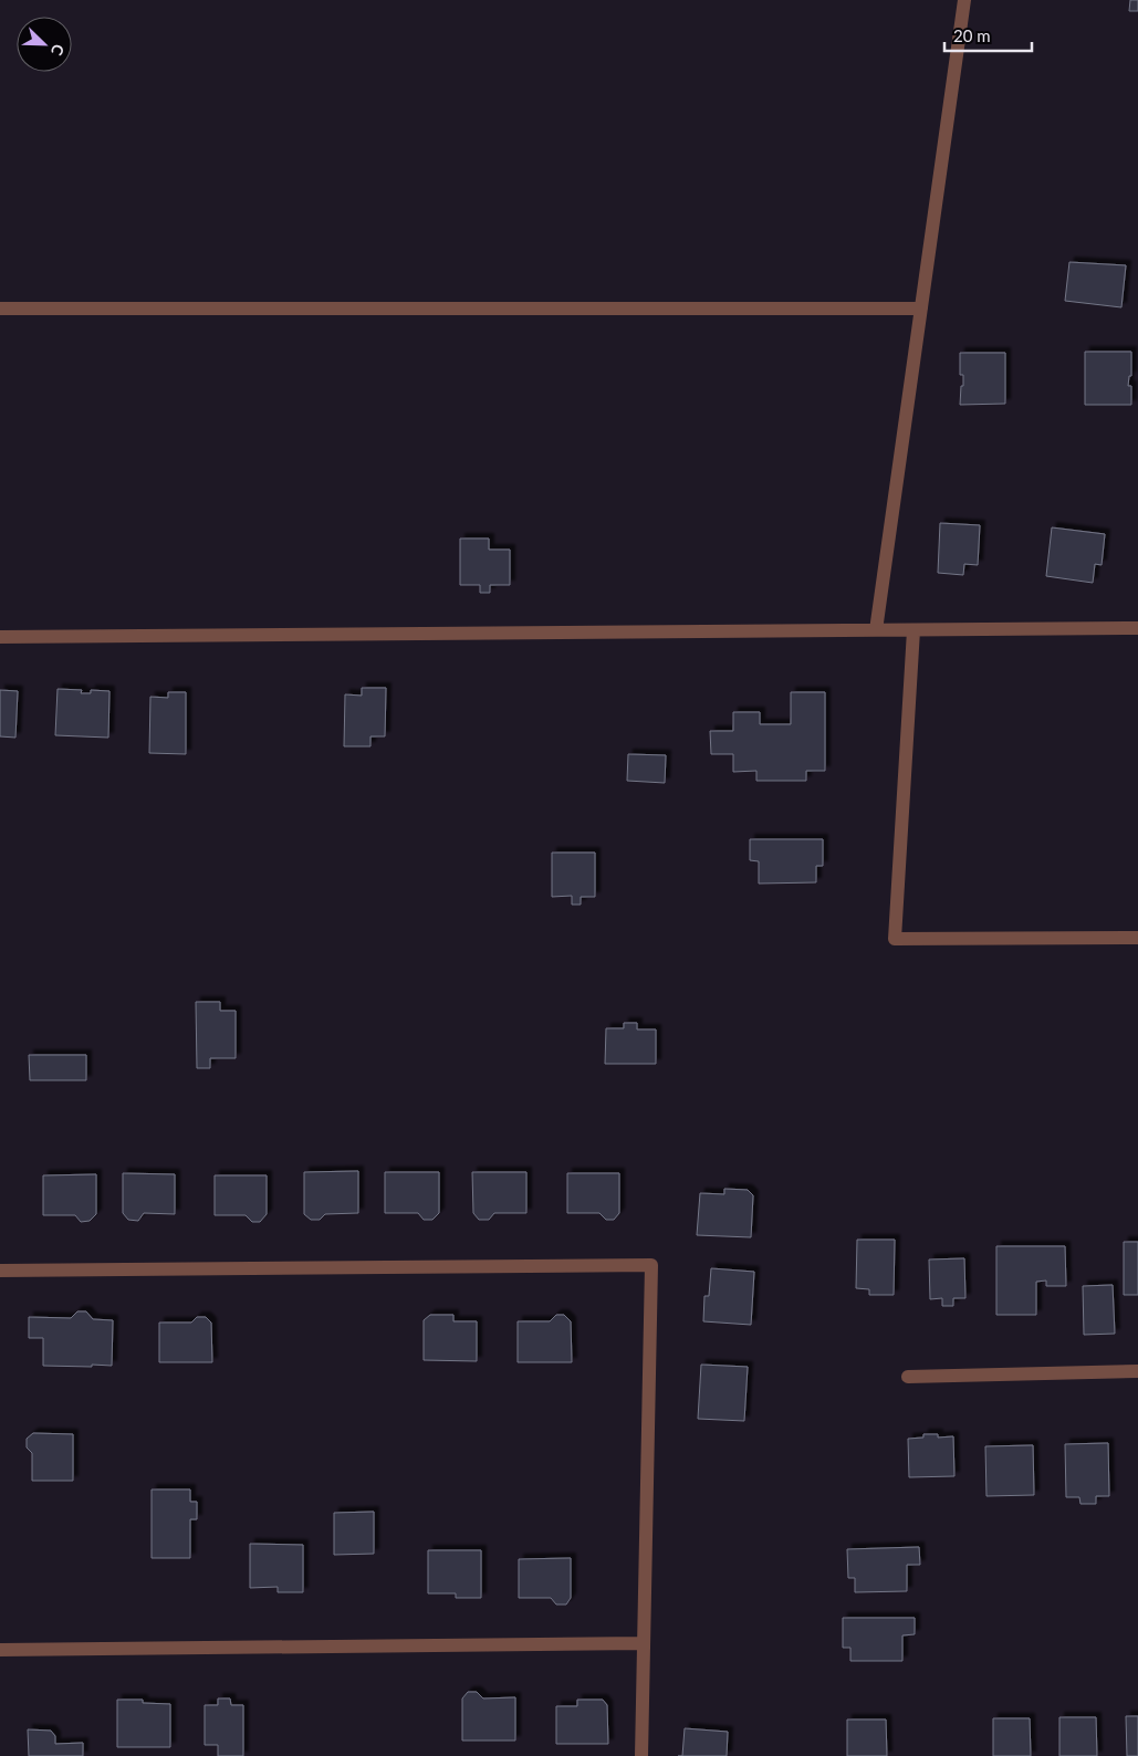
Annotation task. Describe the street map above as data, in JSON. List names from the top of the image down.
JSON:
{
  "scale_bar": "20 m",
  "north": "bottom right"
}
